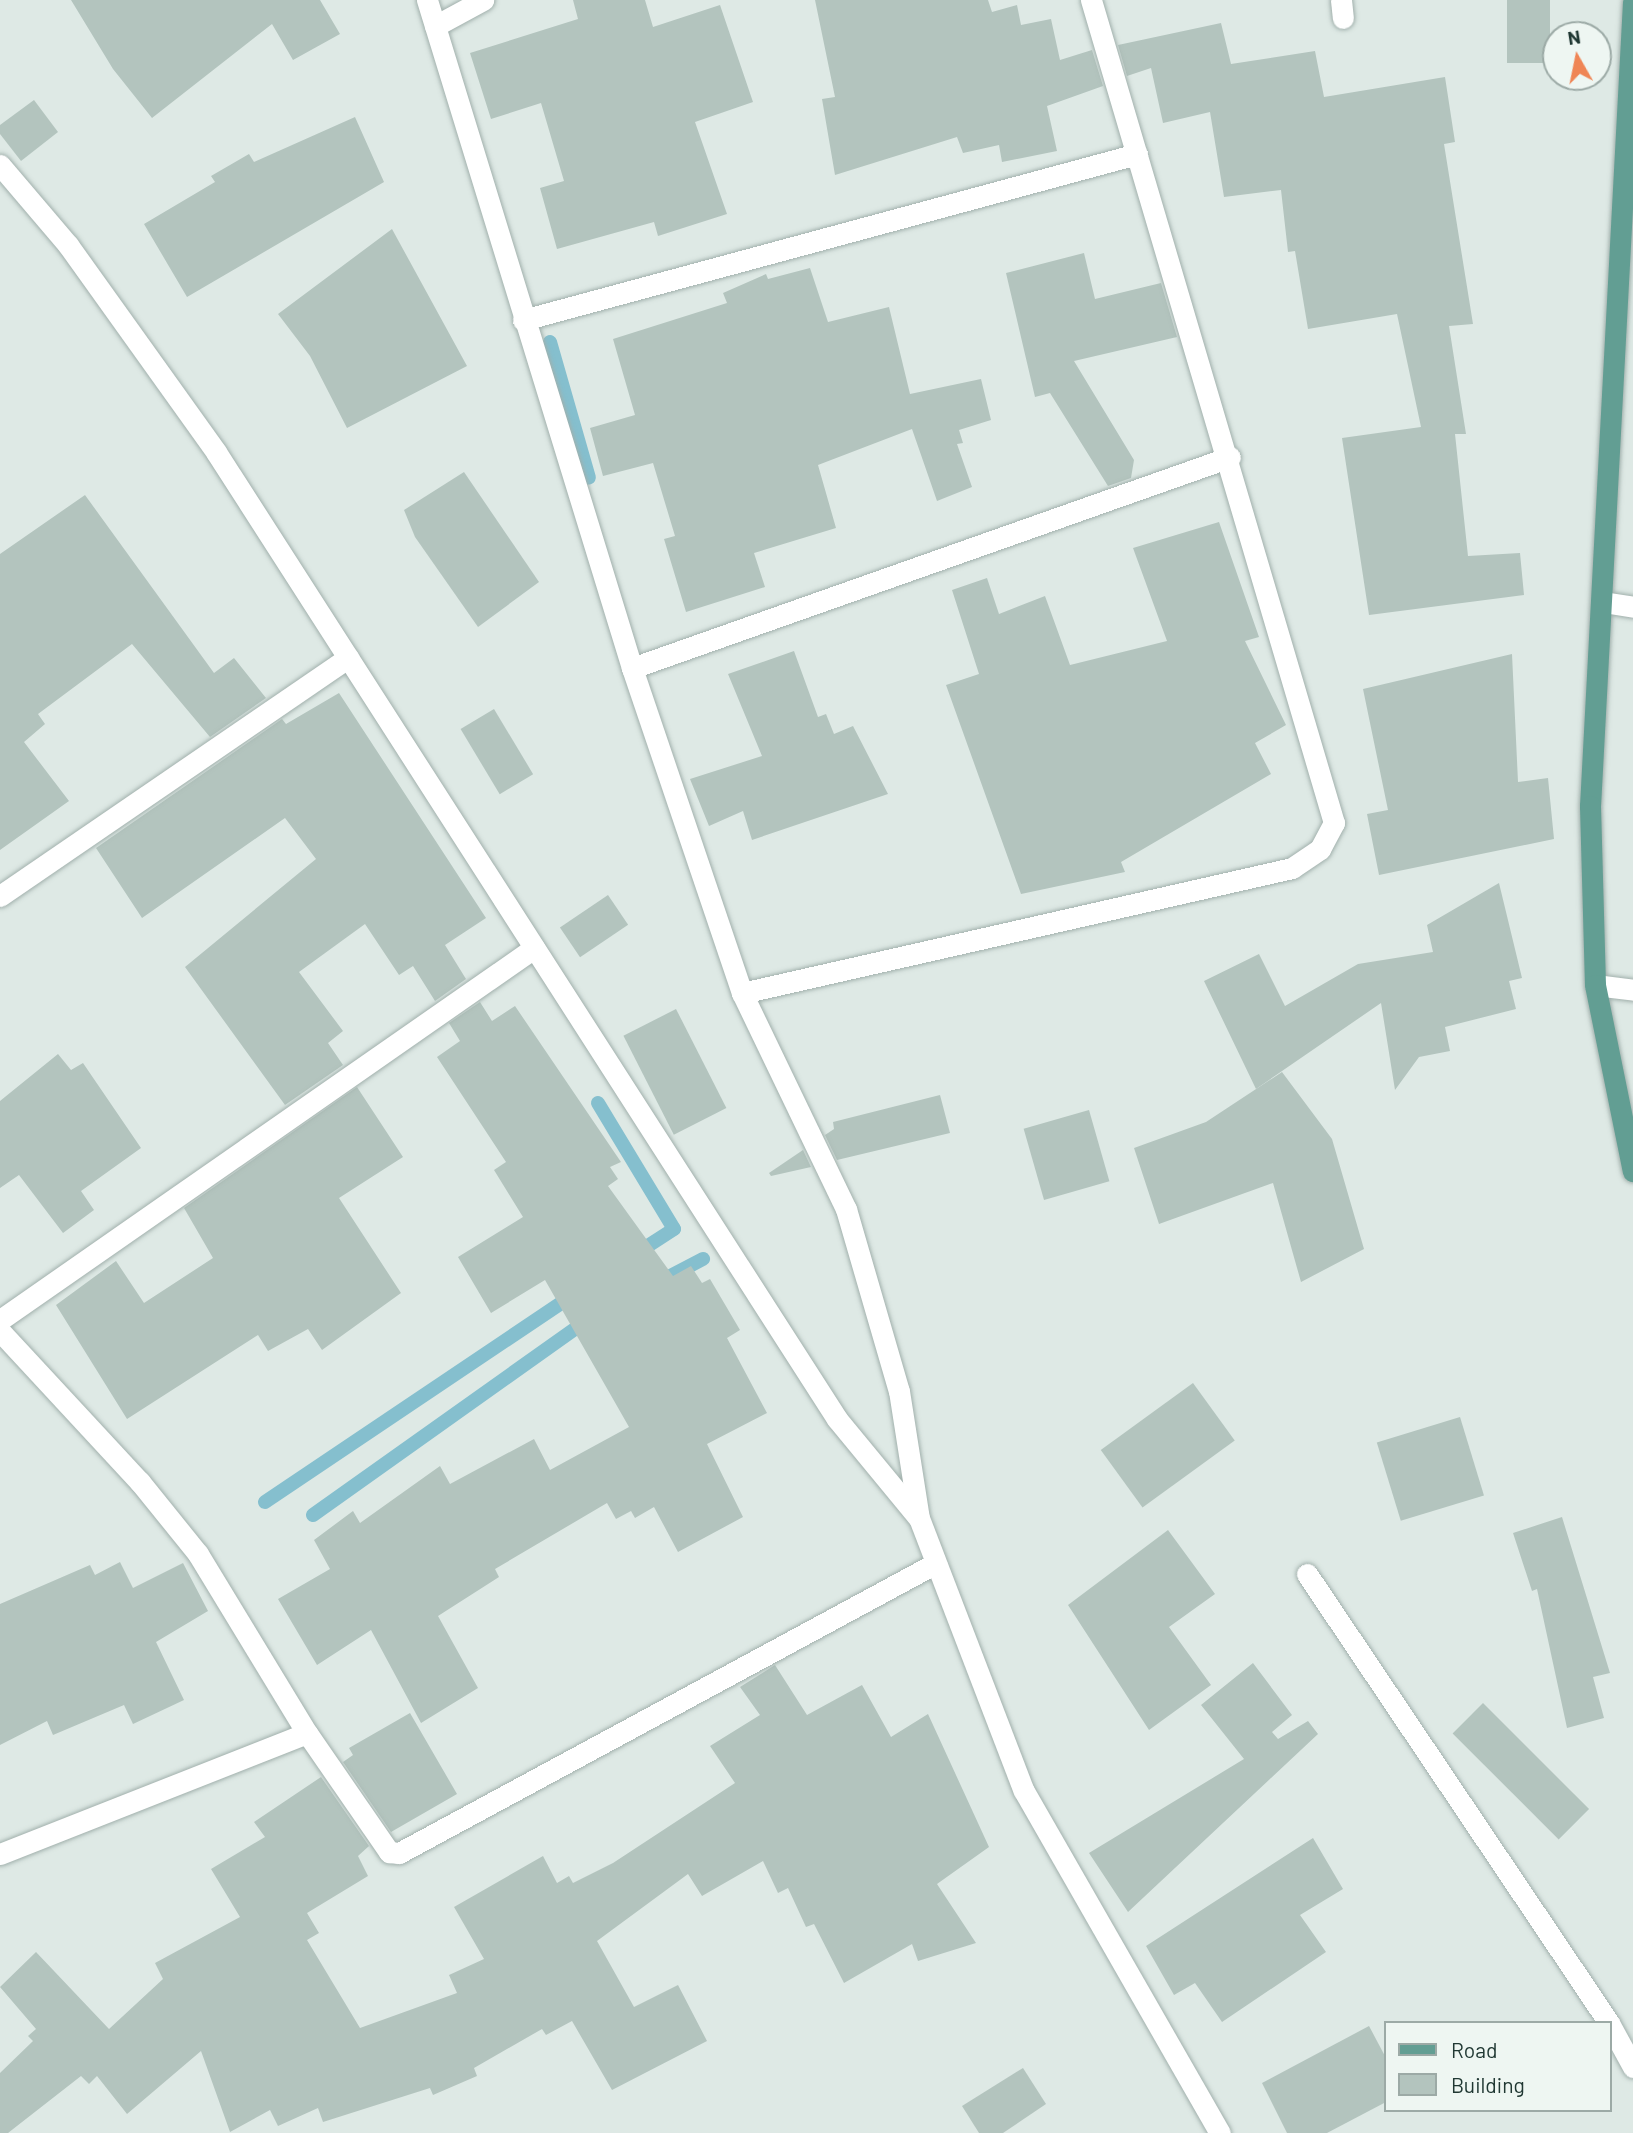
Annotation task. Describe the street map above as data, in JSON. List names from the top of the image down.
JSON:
{
  "legend": ["Road", "Building"],
  "north": "top"
}
